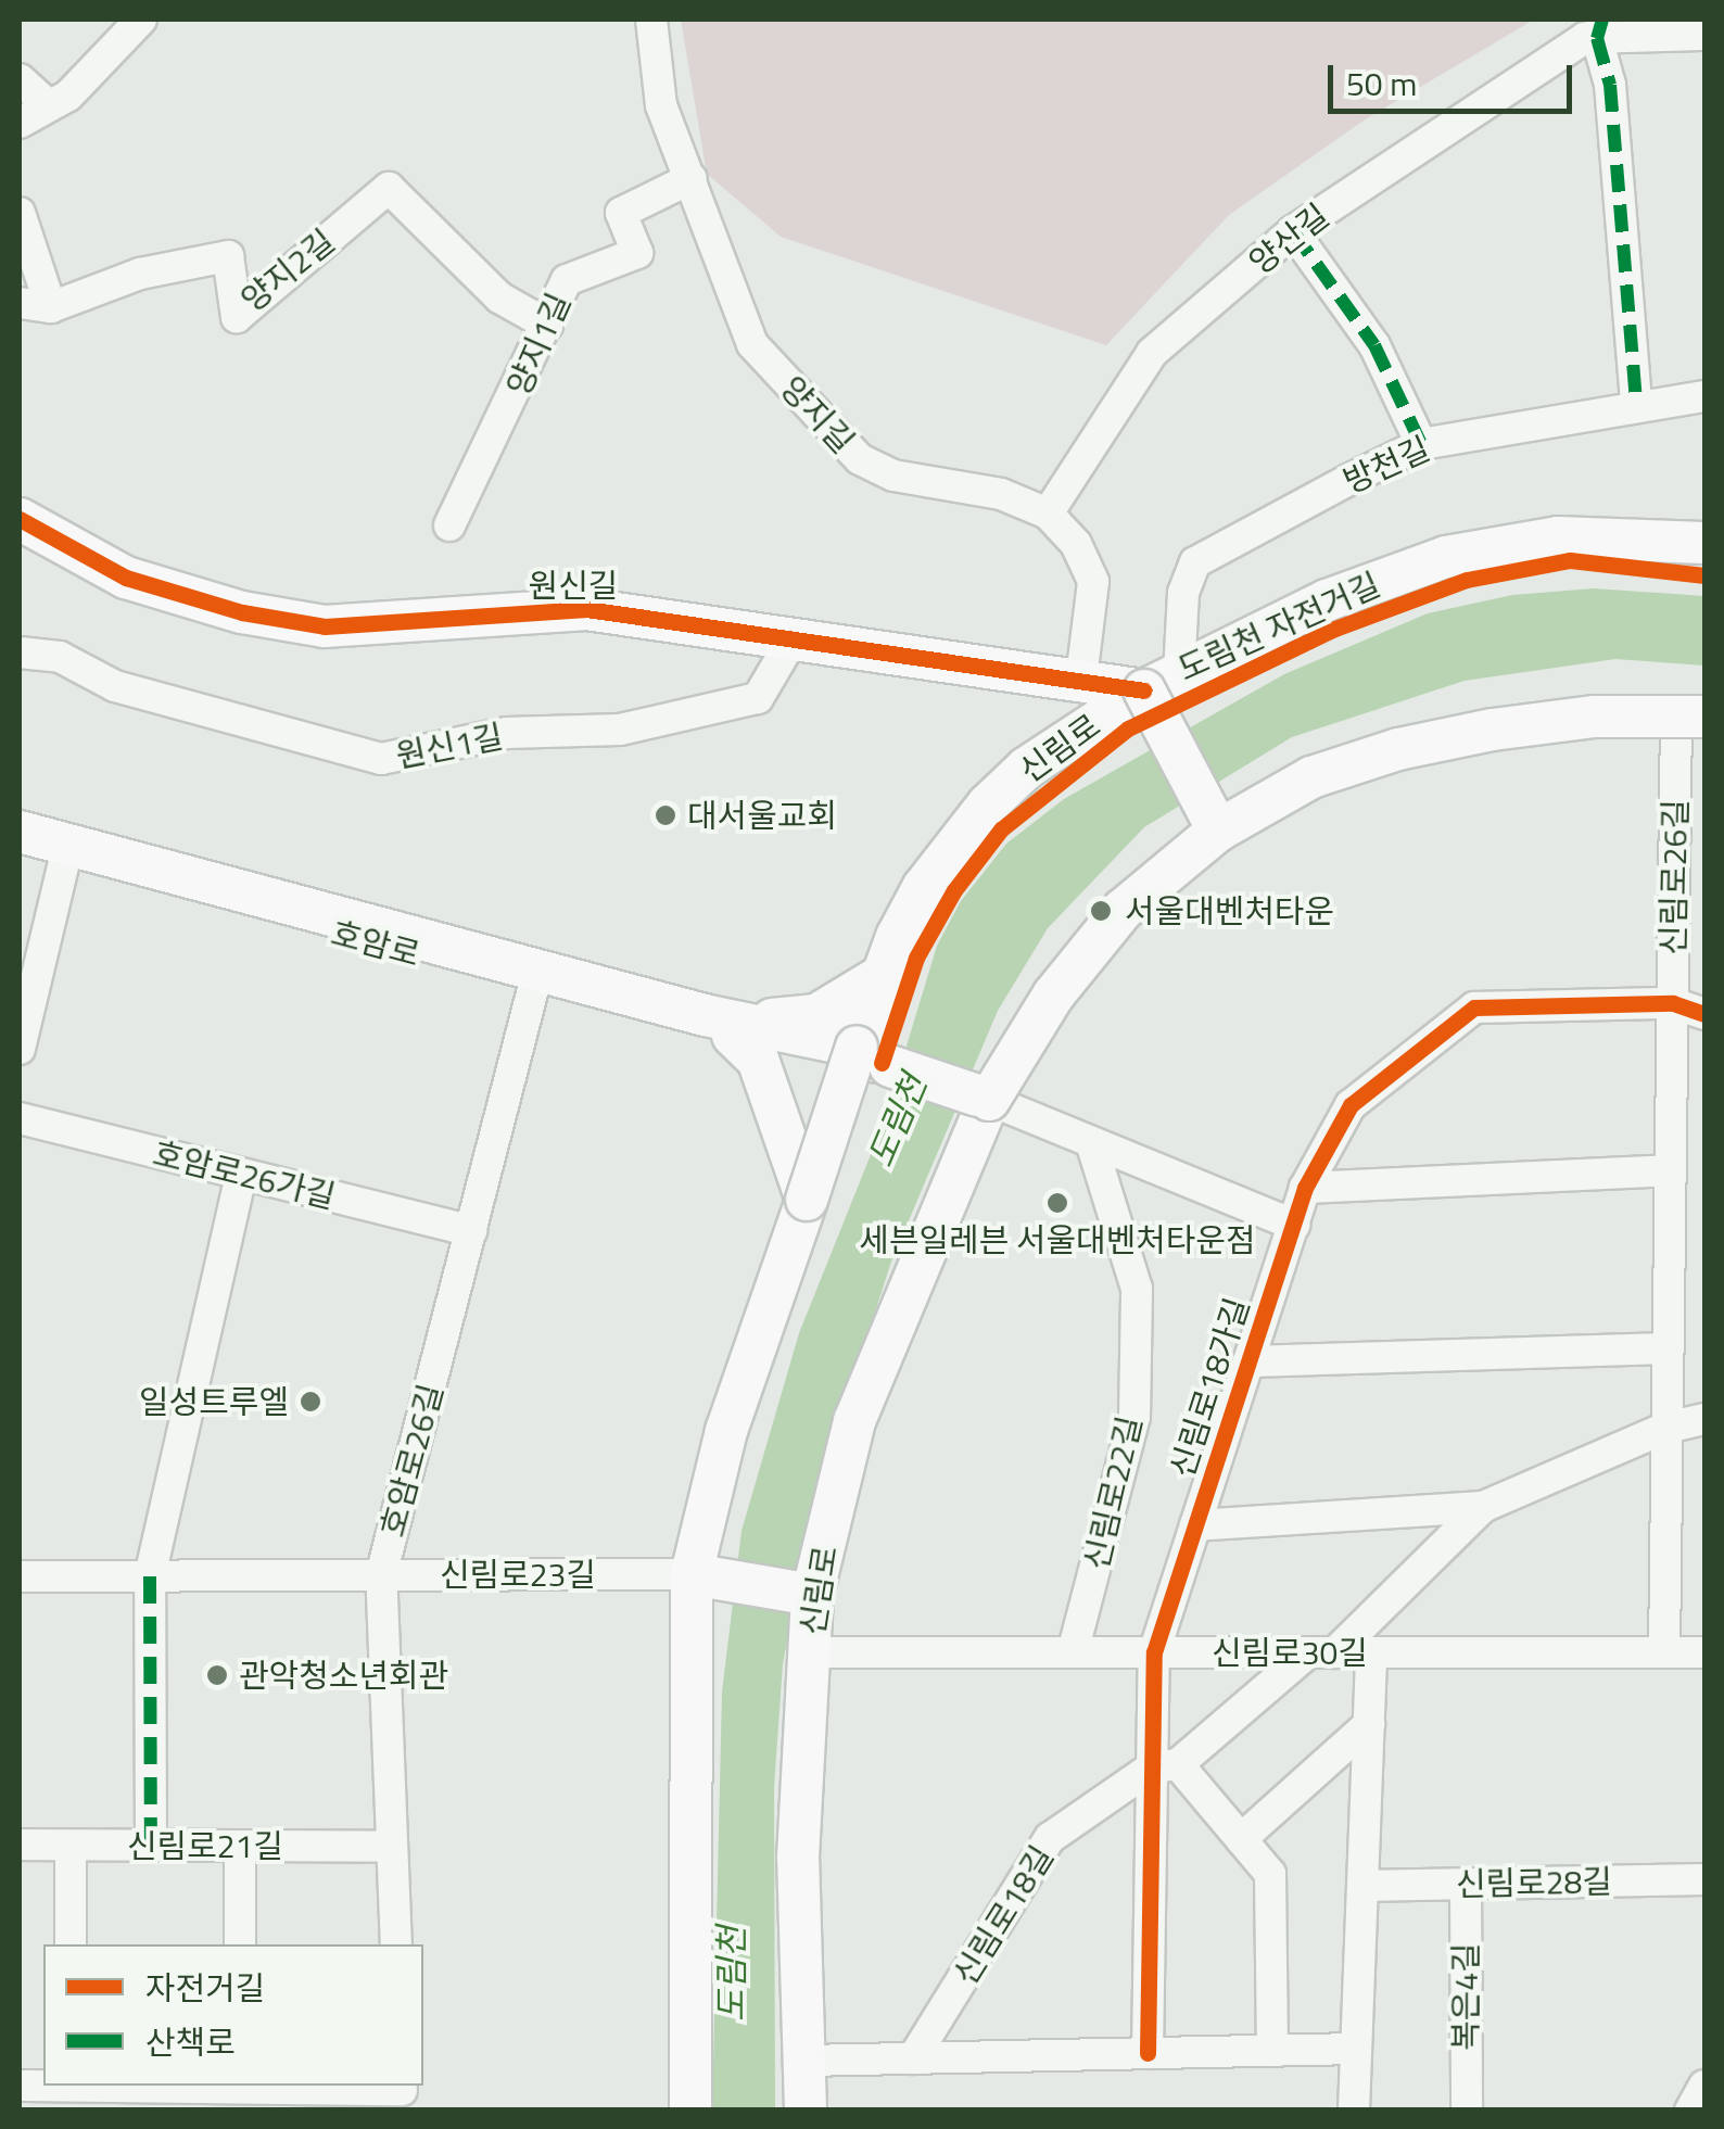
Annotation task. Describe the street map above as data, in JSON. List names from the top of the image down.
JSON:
{
  "streets": {
    "main road": ["원신길", "신림로", "호암로"],
    "street": [
      "양산길",
      "양지2길",
      "양지1길",
      "양지길",
      "방천길",
      "원신1길",
      "신림로26길",
      "호암로26가길",
      "신림로18가길",
      "호암로26길",
      "신림로22길",
      "신림로23길",
      "신림로30길",
      "신림로21길",
      "신림로28길",
      "신림로18길",
      "복은4길"
    ],
    "cycle path": ["도림천 자전거길"]
  },
  "crossings": [
    ["양산길", "양지길"],
    ["양지2길", "양지1길"],
    ["양지1길", "양지길"],
    ["양지길", "원신길"],
    ["방천길", "원신길"],
    ["방천길", "신림로"],
    ["원신길", "원신1길"],
    ["원신길", "신림로"],
    ["신림로", "신림로26길"],
    ["신림로", "신림로30길"],
    ["신림로26길", "신림로18가길"],
    ["신림로26길", "신림로30길"],
    ["호암로", "호암로26길"],
    ["호암로26가길", "호암로26길"],
    ["신림로18가길", "신림로30길"],
    ["신림로18가길", "신림로18길"],
    ["호암로26길", "신림로23길"],
    ["호암로26길", "신림로21길"],
    ["신림로22길", "신림로30길"],
    ["신림로28길", "복은4길"]
  ],
  "water": ["도림천"],
  "places": [
    "대서울교회",
    "서울대벤처타운",
    "세븐일레븐 서울대벤처타운점",
    "일성트루엘",
    "관악청소년회관"
  ],
  "legend": ["자전거길", "산책로"],
  "scale_bar": "50 m"
}
